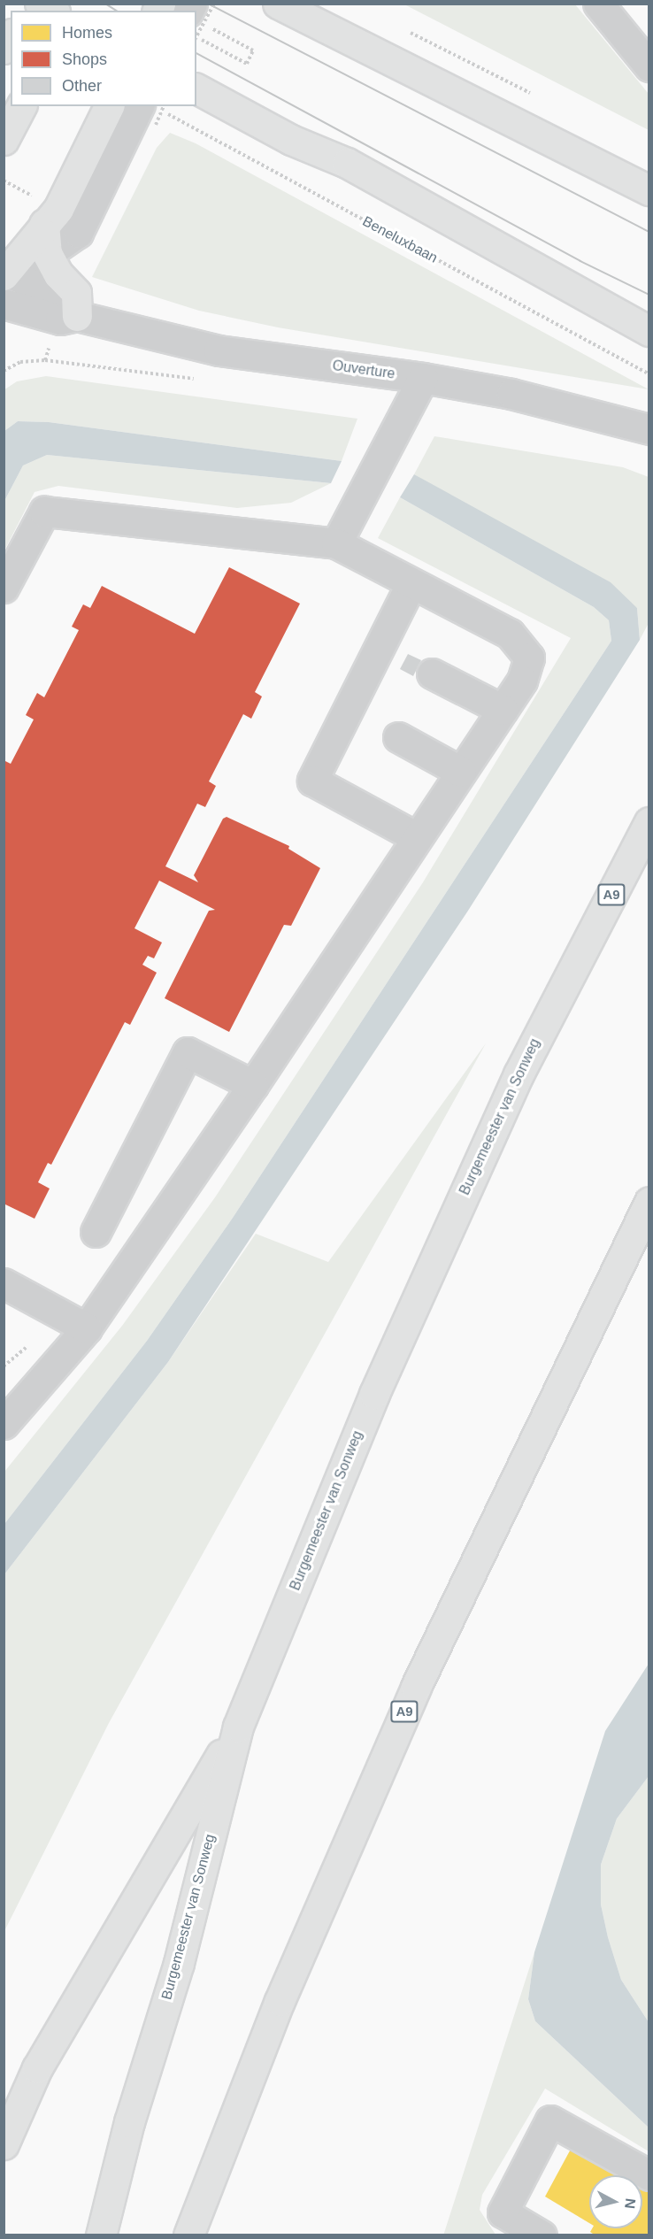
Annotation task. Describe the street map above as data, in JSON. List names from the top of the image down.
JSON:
{
  "streets": {
    "main road": ["A9", "Burgemeester van Sonweg"],
    "street": ["Ouverture"],
    "path": ["Beneluxbaan"]
  },
  "crossings": [
    ["A9", "Burgemeester van Sonweg"]
  ],
  "legend": ["Homes", "Shops", "Other"],
  "north": "right"
}
